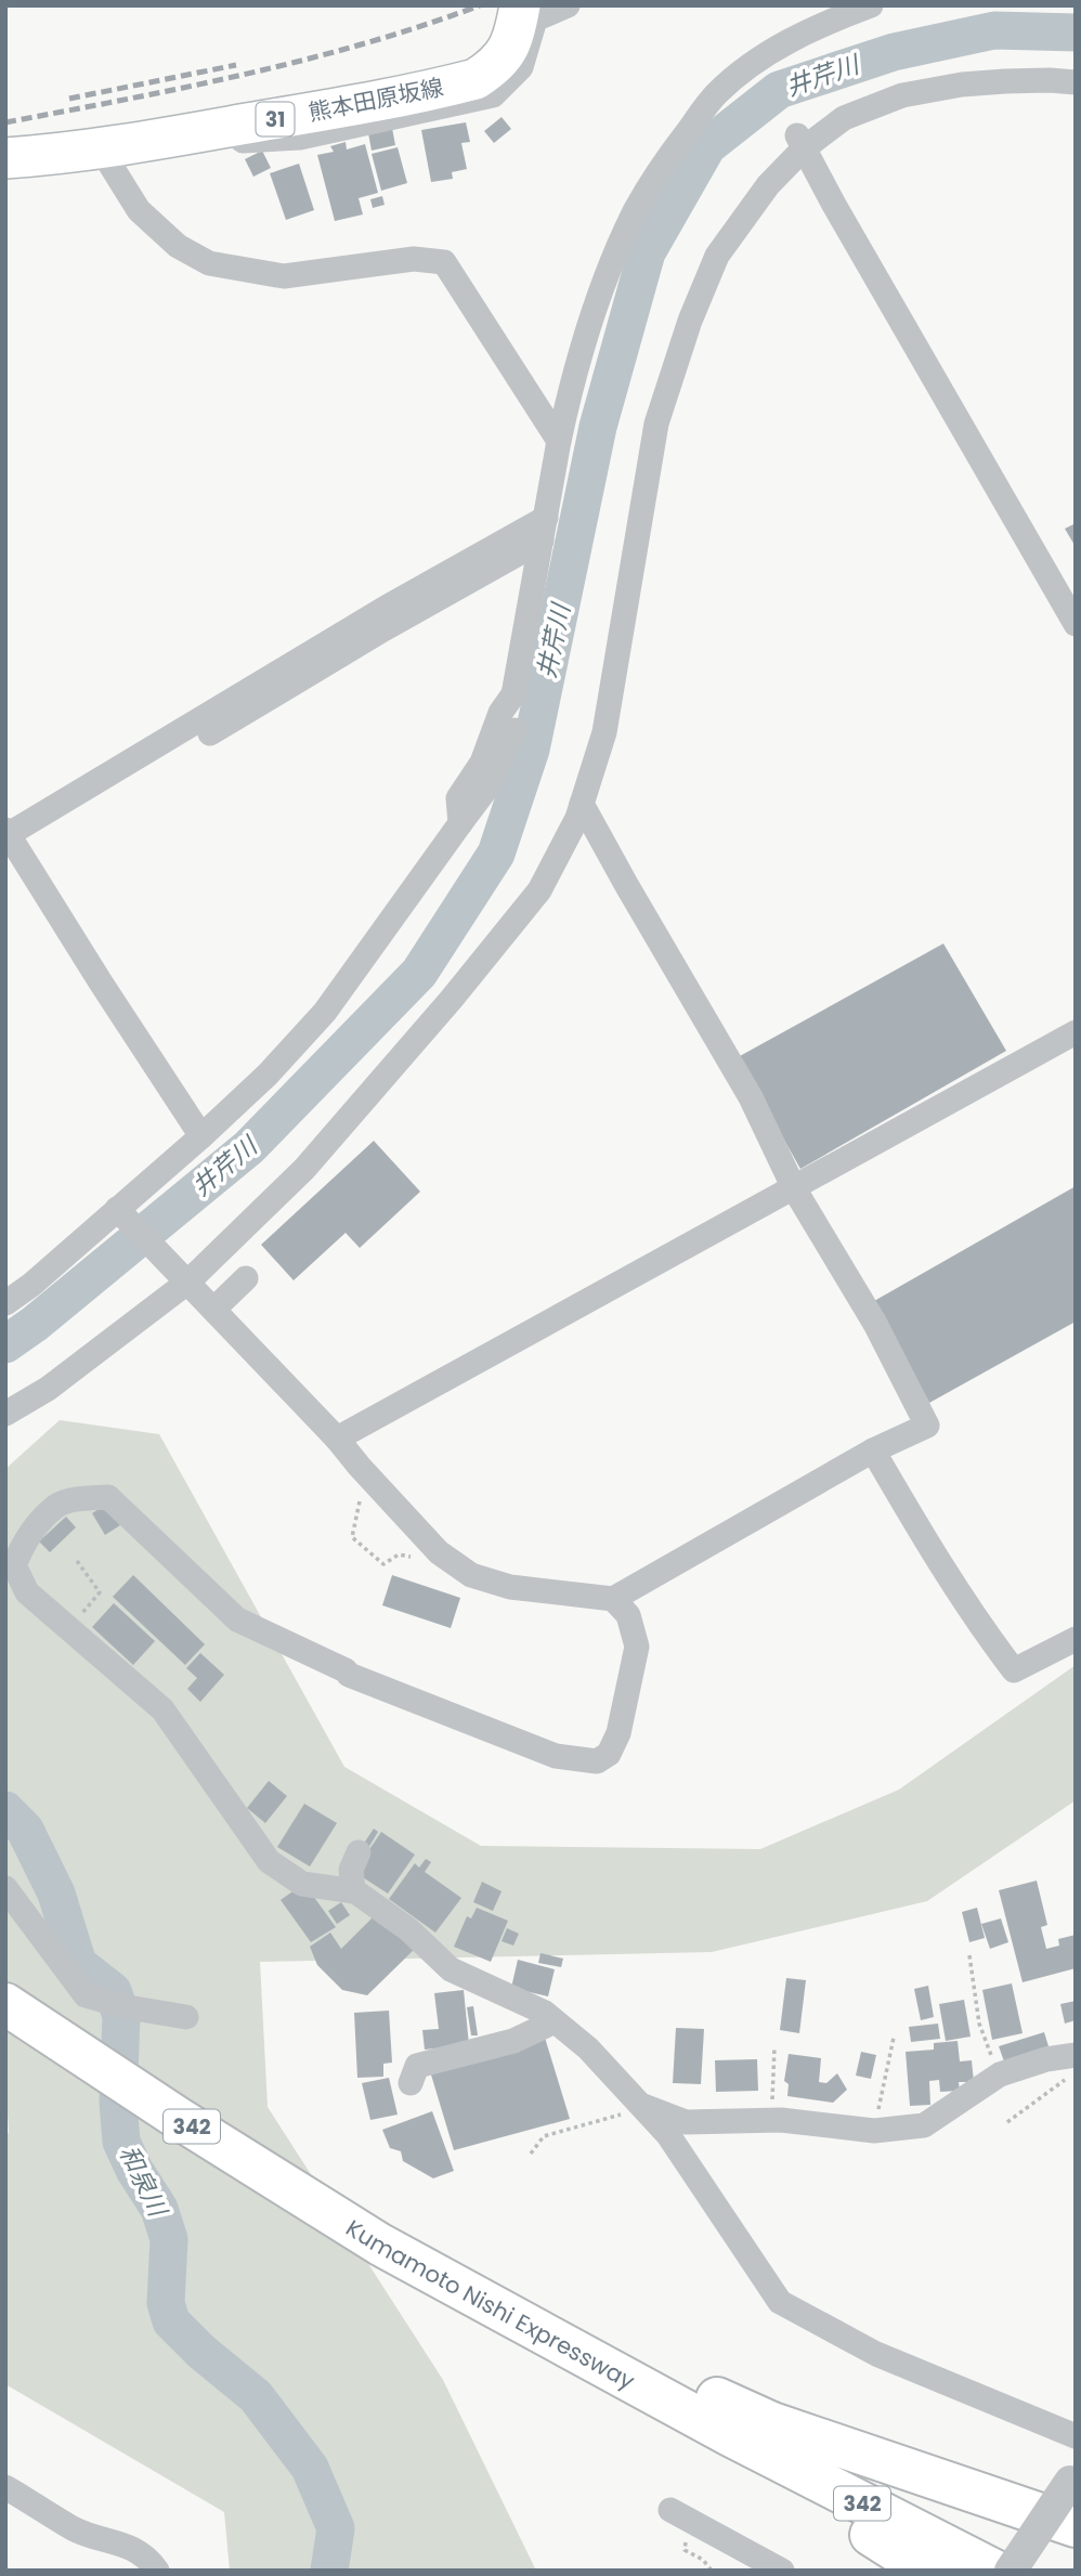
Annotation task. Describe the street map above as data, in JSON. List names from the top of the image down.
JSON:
{
  "streets": {
    "highway": ["342", "Kumamoto Nishi Expressway"],
    "main road": ["熊本田原坂線", "31"]
  },
  "water": ["井芹川", "和泉川"]
}
